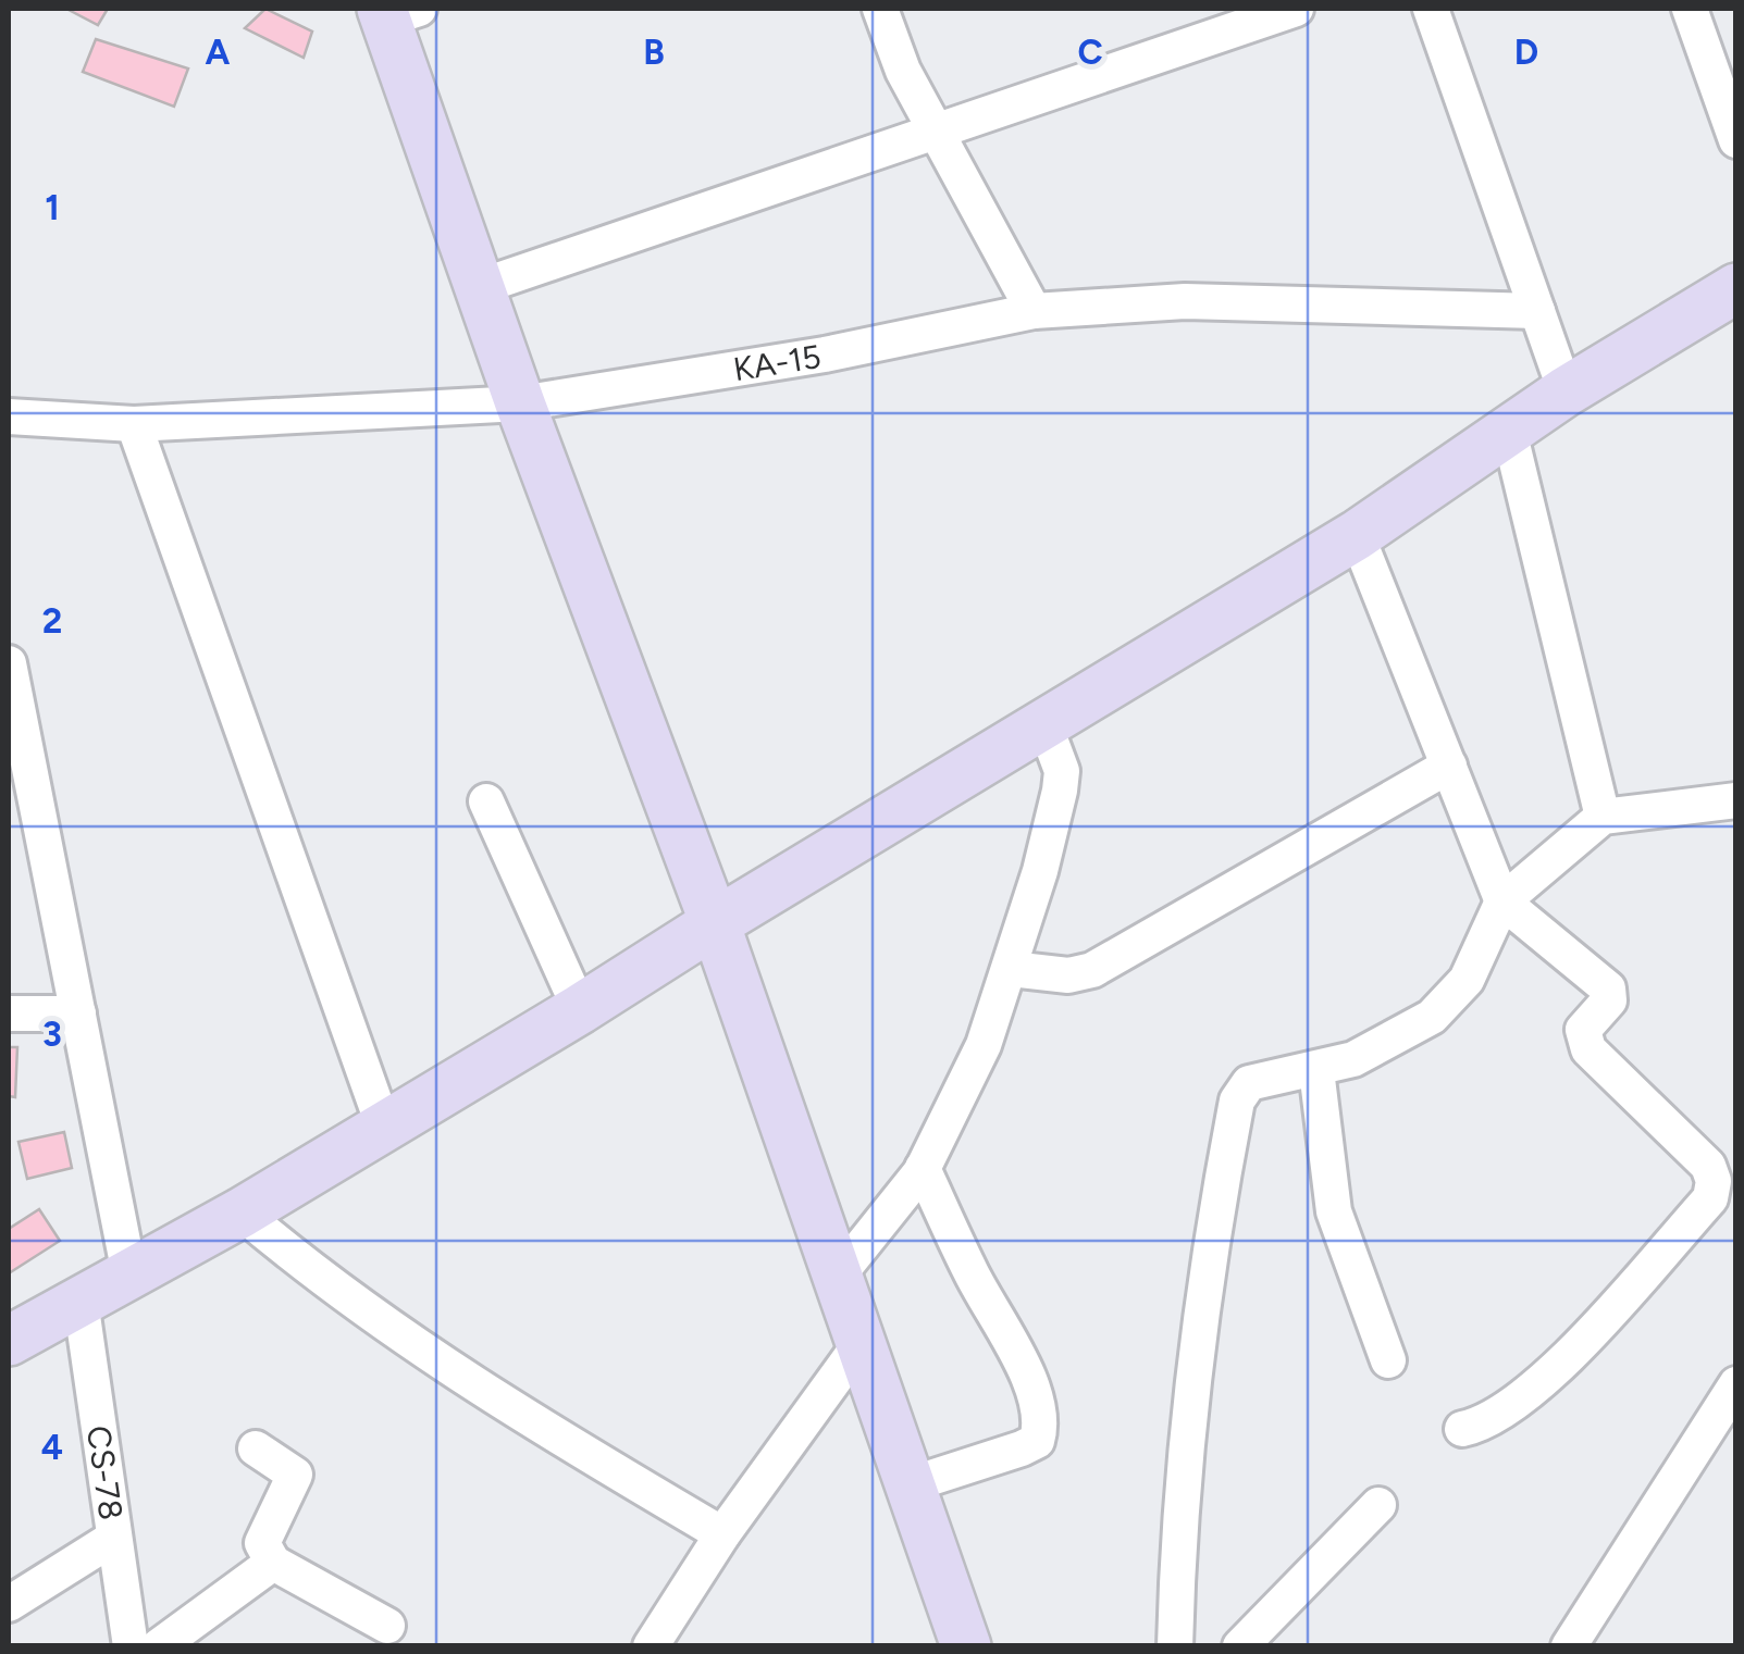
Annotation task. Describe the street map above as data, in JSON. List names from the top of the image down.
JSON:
{
  "streets": {
    "street": ["KA-15", "CS-78"]
  },
  "grid": {
    "columns": [
      "A",
      "B",
      "C",
      "D"
    ],
    "rows": [
      "1",
      "2",
      "3",
      "4"
    ]
  }
}
